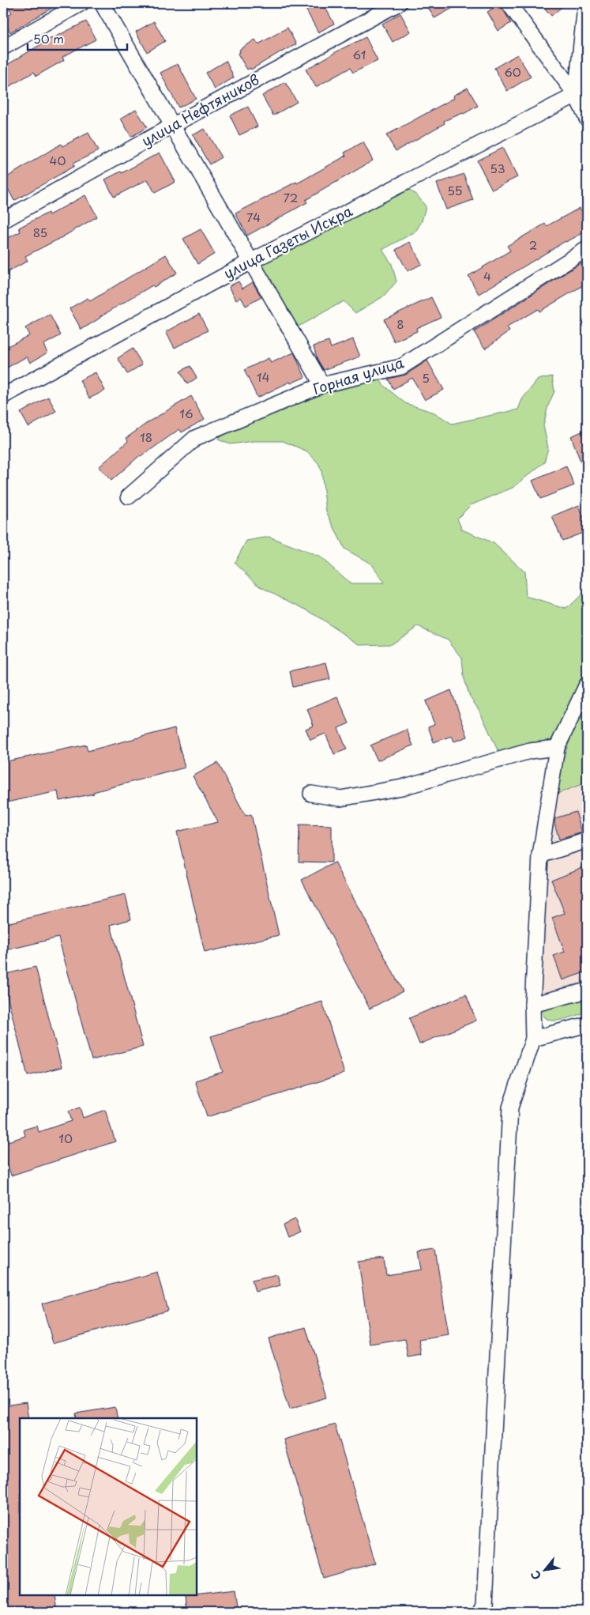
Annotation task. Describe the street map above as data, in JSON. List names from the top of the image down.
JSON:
{
  "streets": {
    "street": ["улица Нефтяников", "улица Газеты Искра", "Горная улица"]
  },
  "house_numbers": [
    "61",
    "60",
    "40",
    "53",
    "55",
    "72",
    "74",
    "85",
    "2",
    "4",
    "8",
    "14",
    "5",
    "16",
    "18",
    "10"
  ],
  "scale_bar": "50 m",
  "north": "bottom left"
}
